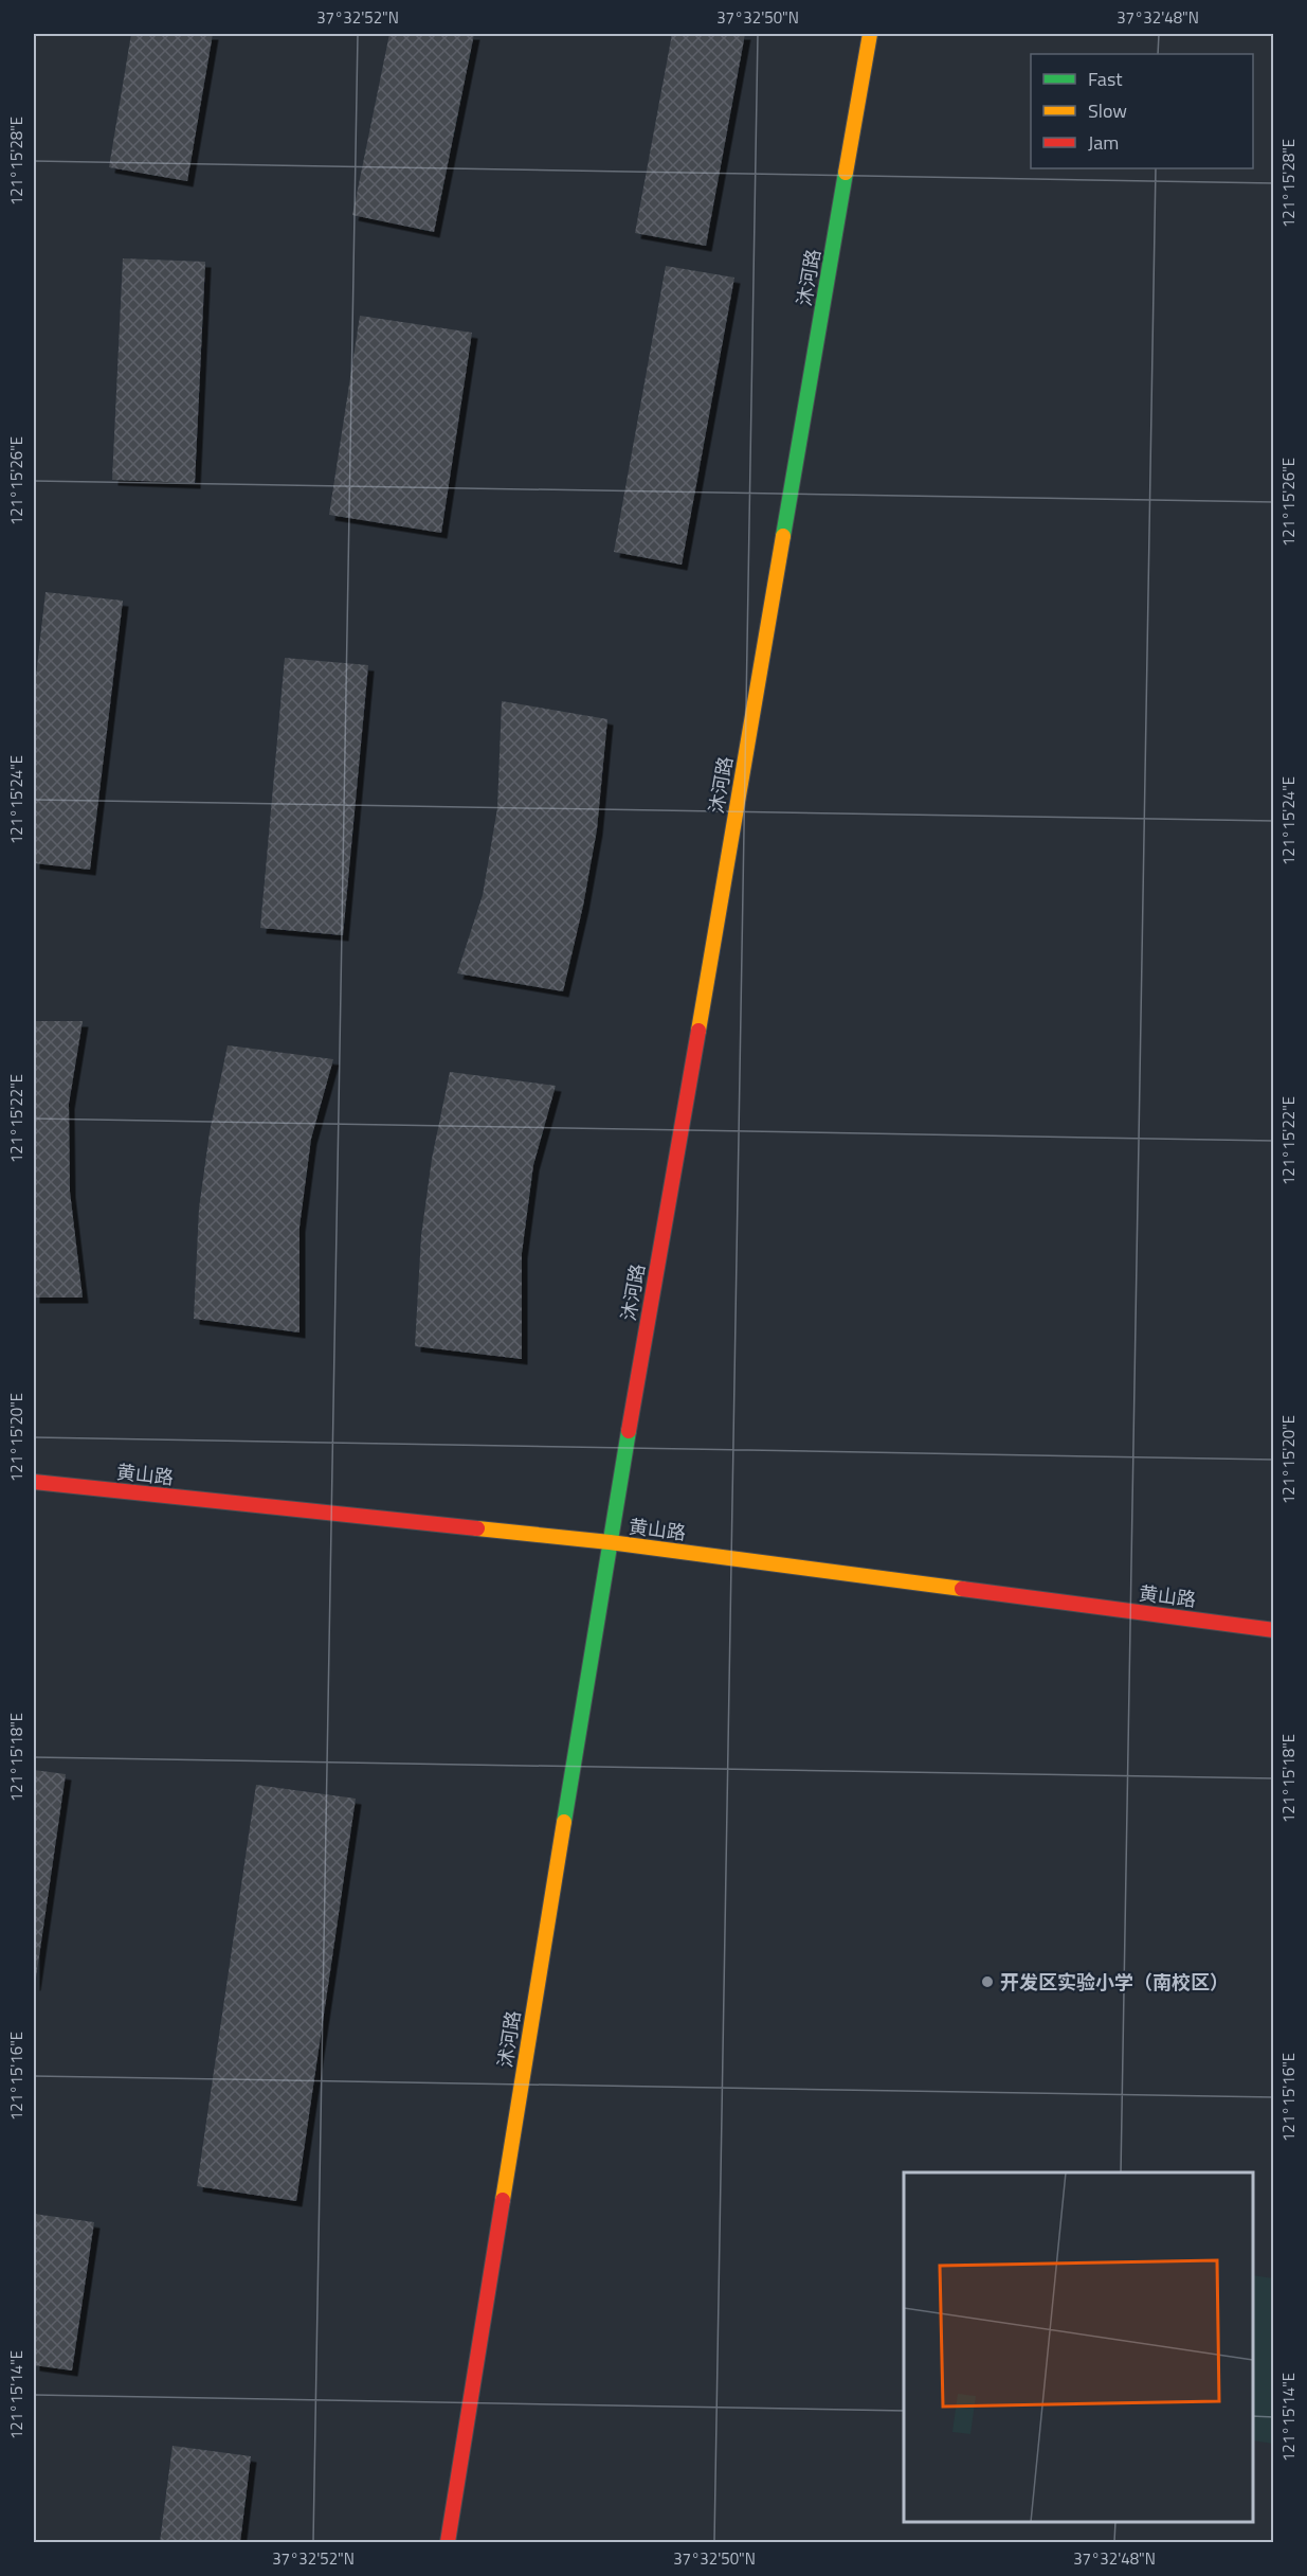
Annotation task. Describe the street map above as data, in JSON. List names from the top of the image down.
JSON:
{
  "streets": {
    "street": ["沐河路", "黄山路", "沭河路"]
  },
  "crossings": [
    ["沐河路", "黄山路"],
    ["沐河路", "沭河路"],
    ["黄山路", "沭河路"]
  ],
  "places": ["开发区实验小学（南校区）"],
  "legend": ["Fast", "Slow", "Jam"],
  "coordinates": [
    "37°32'52\"N",
    "37°32'50\"N",
    "37°32'48\"N",
    "121°15'28\"E",
    "121°15'26\"E",
    "121°15'24\"E",
    "121°15'22\"E",
    "121°15'20\"E",
    "121°15'18\"E",
    "121°15'16\"E",
    "121°15'14\"E"
  ]
}
